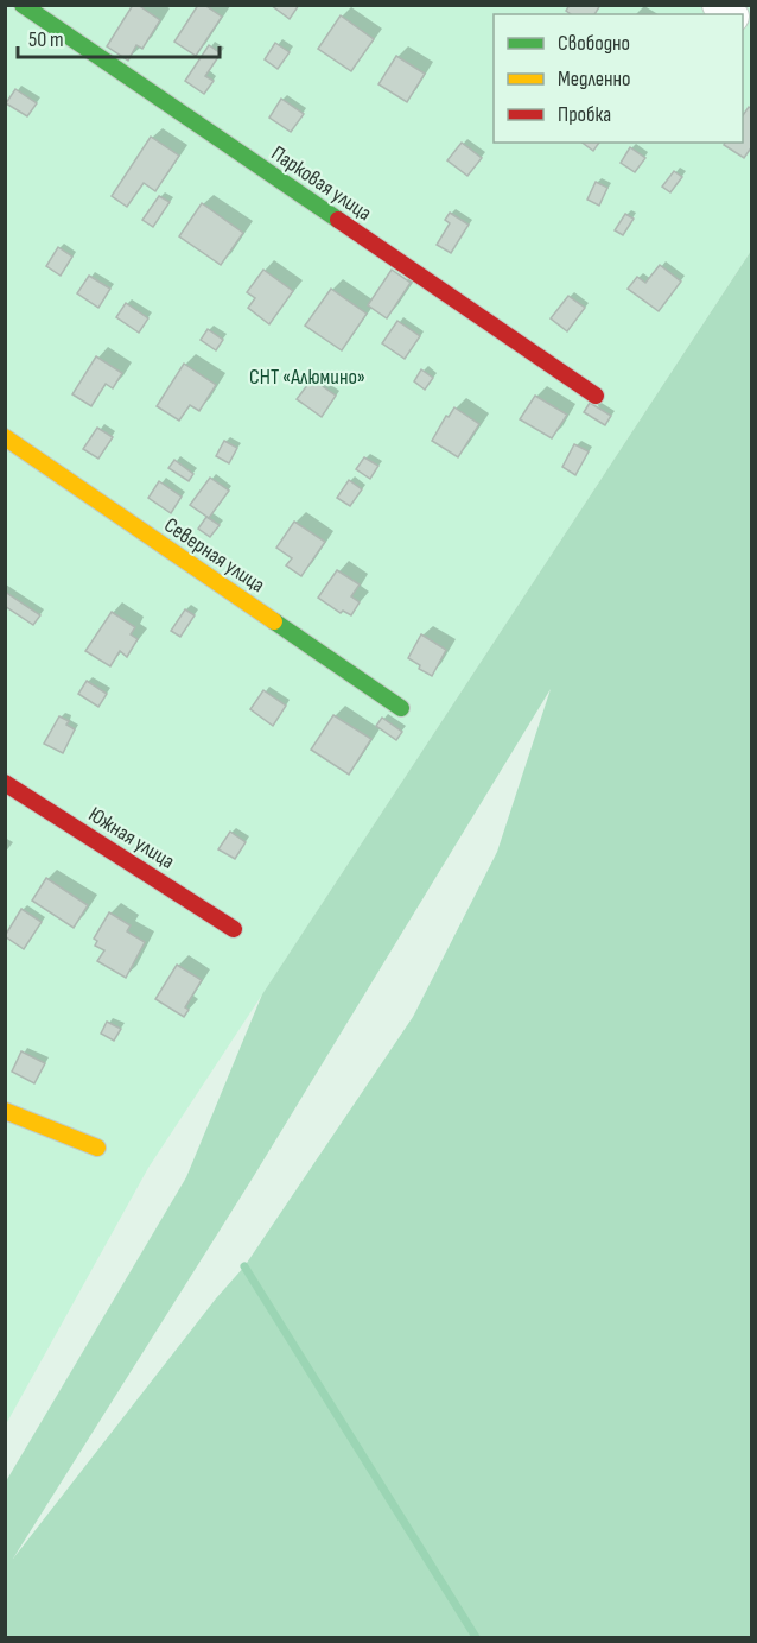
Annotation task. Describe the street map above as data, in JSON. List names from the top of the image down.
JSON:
{
  "streets": {
    "street": ["Парковая улица", "Северная улица", "Южная улица"]
  },
  "parks": ["СНТ «Алюмино»"],
  "legend": ["Свободно", "Медленно", "Пробка"],
  "scale_bar": "50 m"
}
